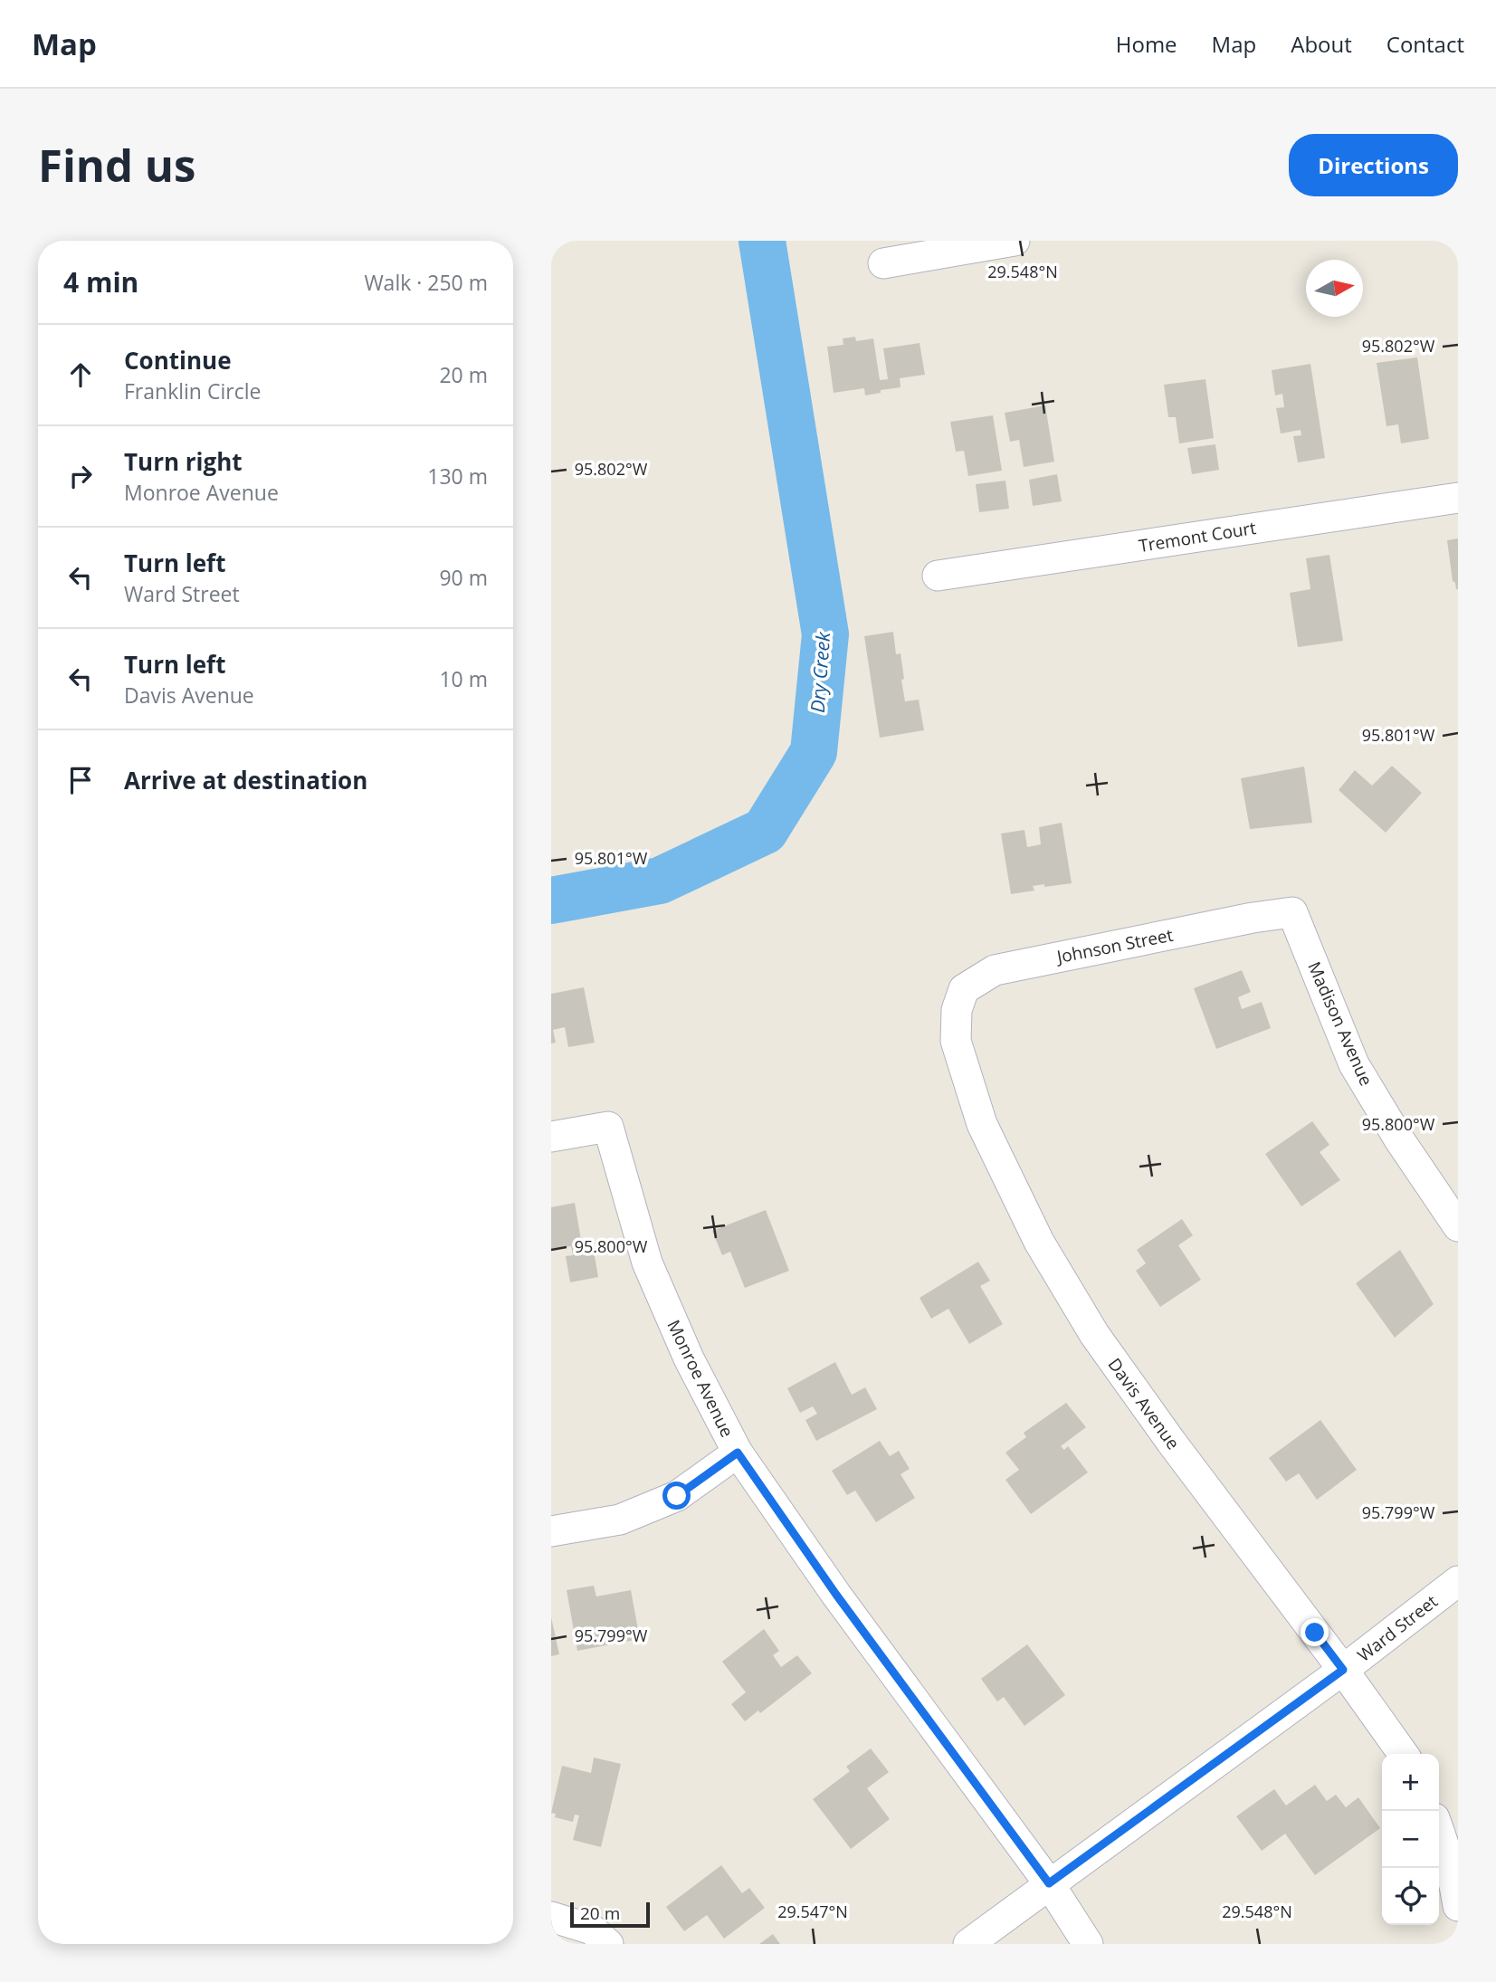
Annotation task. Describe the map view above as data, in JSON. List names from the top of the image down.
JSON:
{
  "streets": {
    "street": [
      "Tremont Court",
      "Johnson Street",
      "Madison Avenue",
      "Monroe Avenue",
      "Davis Avenue",
      "Ward Street"
    ]
  },
  "crossings": [
    ["Johnson Street", "Madison Avenue"],
    ["Johnson Street", "Davis Avenue"],
    ["Monroe Avenue", "Ward Street"],
    ["Davis Avenue", "Ward Street"]
  ],
  "water": ["Dry Creek"],
  "scale_bar": "20 m",
  "north": "right",
  "page": {
    "header": "Map",
    "nav": [
      "Home",
      "Map",
      "About",
      "Contact"
    ],
    "buttons": "Directions",
    "title": "Find us",
    "heading": ["4 min", "Walk · 250 m"],
    "list": [
      ["Continue", "Franklin Circle", "20 m"],
      ["Turn right", "Monroe Avenue", "130 m"],
      ["Turn left", "Ward Street", "90 m"],
      ["Turn left", "Davis Avenue", "10 m"],
      "Arrive at destination"
    ],
    "map_buttons": ["+", "−"],
    "scale": "20 m"
  },
  "coordinates": [
    "29.548°N",
    "95.802°W",
    "95.801°W",
    "95.800°W",
    "95.799°W",
    "29.547°N"
  ]
}
